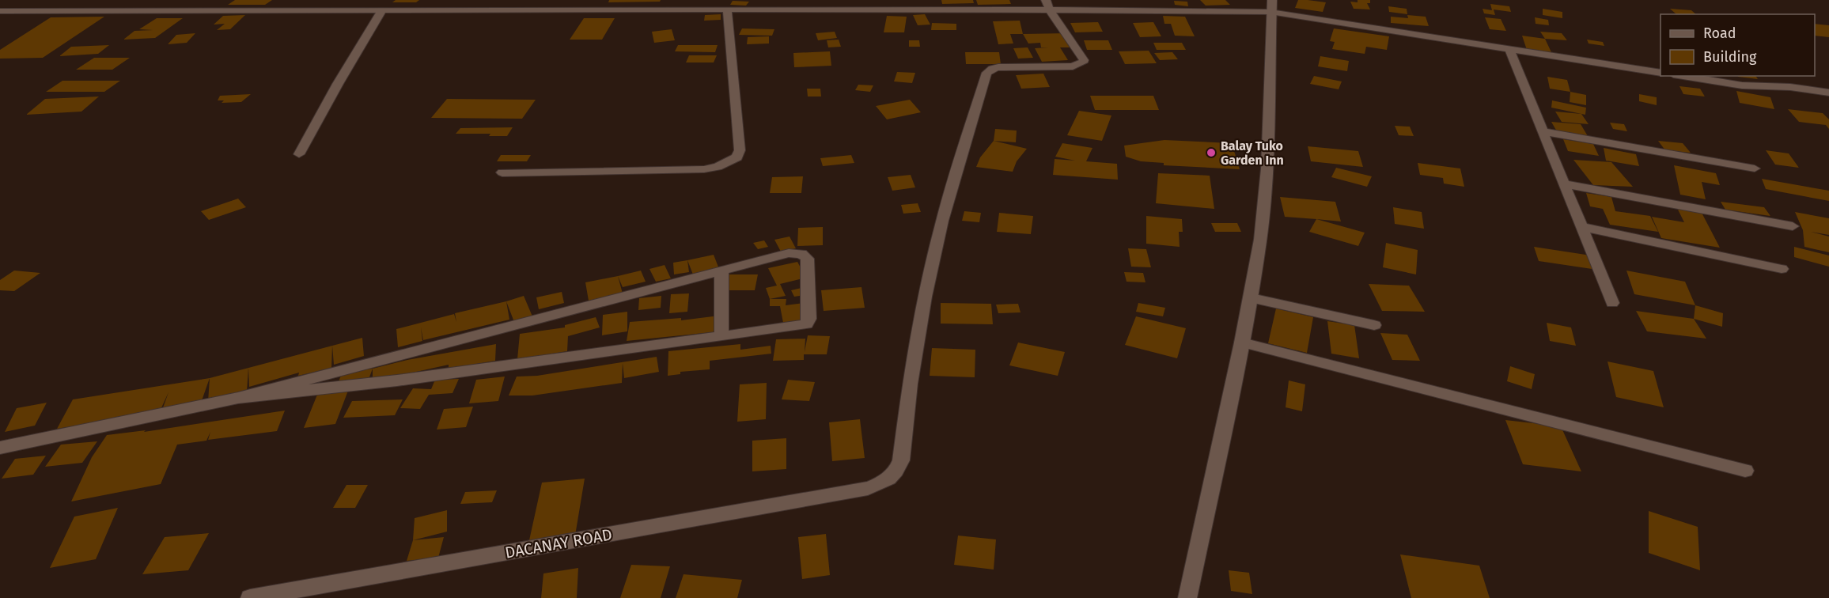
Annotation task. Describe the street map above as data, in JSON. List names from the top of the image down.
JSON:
{
  "streets": {
    "street": ["DACANAY ROAD"]
  },
  "places": ["Balay Tuko Garden Inn"],
  "legend": ["Road", "Building"]
}
